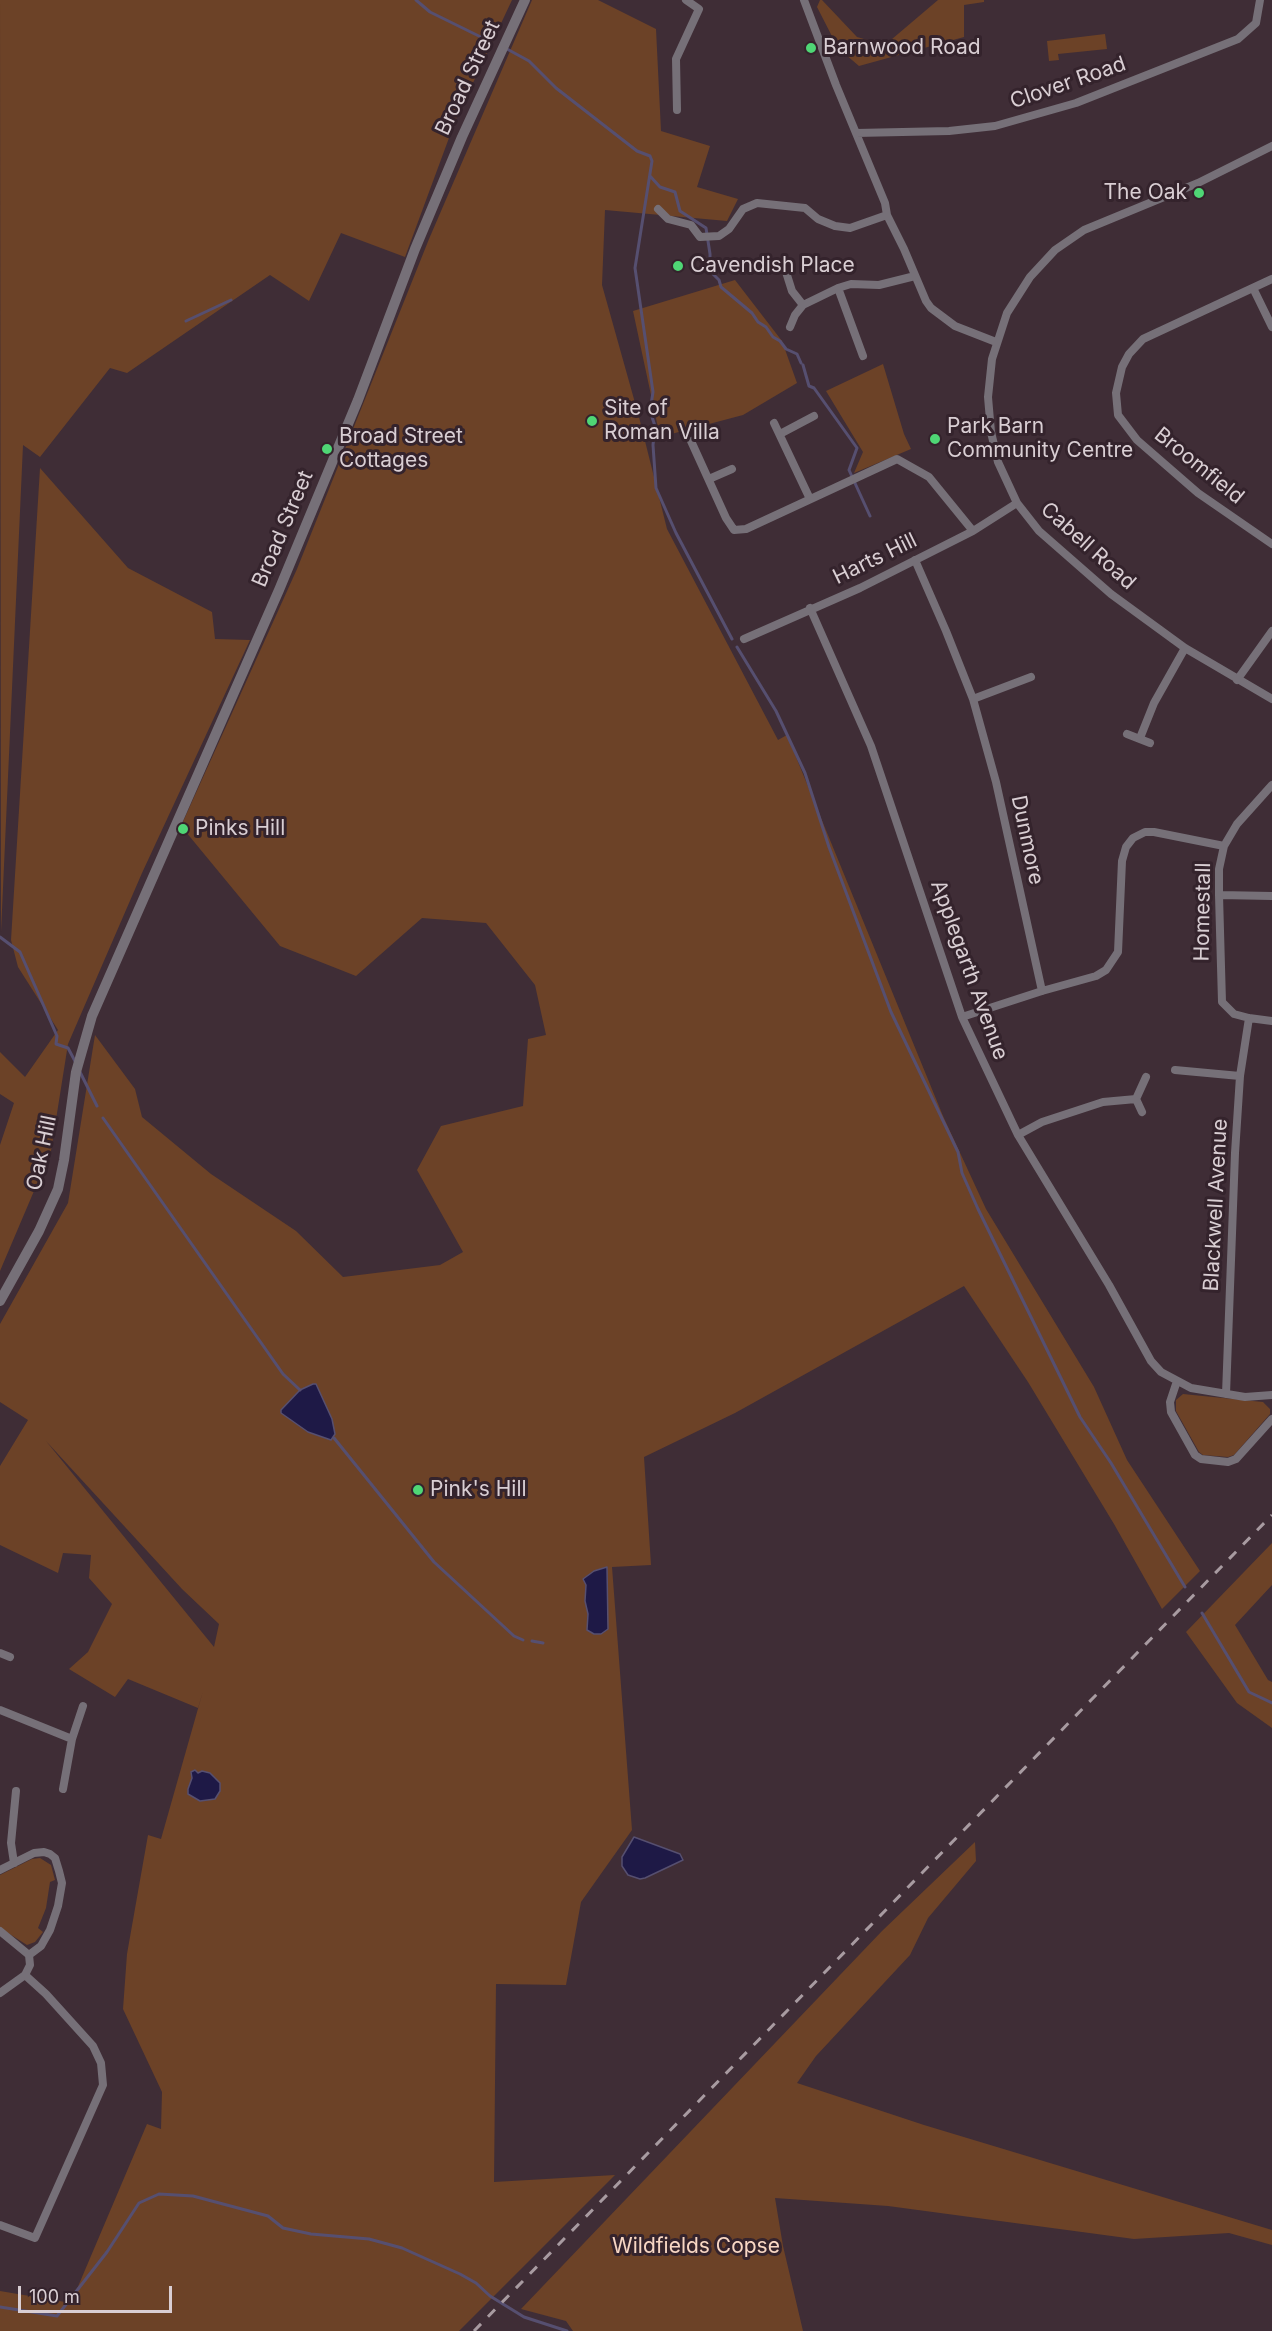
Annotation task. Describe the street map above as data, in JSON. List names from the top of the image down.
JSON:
{
  "streets": {
    "street": [
      "Broad Street",
      "Clover Road",
      "Broomfield",
      "Cabell Road",
      "Harts Hill",
      "Dunmore",
      "Homestall",
      "Applegarth Avenue",
      "Oak Hill",
      "Blackwell Avenue"
    ]
  },
  "crossings": [
    ["Broad Street", "Oak Hill"],
    ["Cabell Road", "Harts Hill"],
    ["Harts Hill", "Dunmore"],
    ["Harts Hill", "Applegarth Avenue"],
    ["Homestall", "Blackwell Avenue"],
    ["Applegarth Avenue", "Blackwell Avenue"]
  ],
  "parks": ["Wildfields Copse"],
  "places": [
    "Barnwood Road",
    "The Oak",
    "Cavendish Place",
    "Site of Roman Villa",
    "Park Barn Community Centre",
    "Broad Street Cottages",
    "Pinks Hill",
    "Pink's Hill"
  ],
  "scale_bar": "100 m"
}
